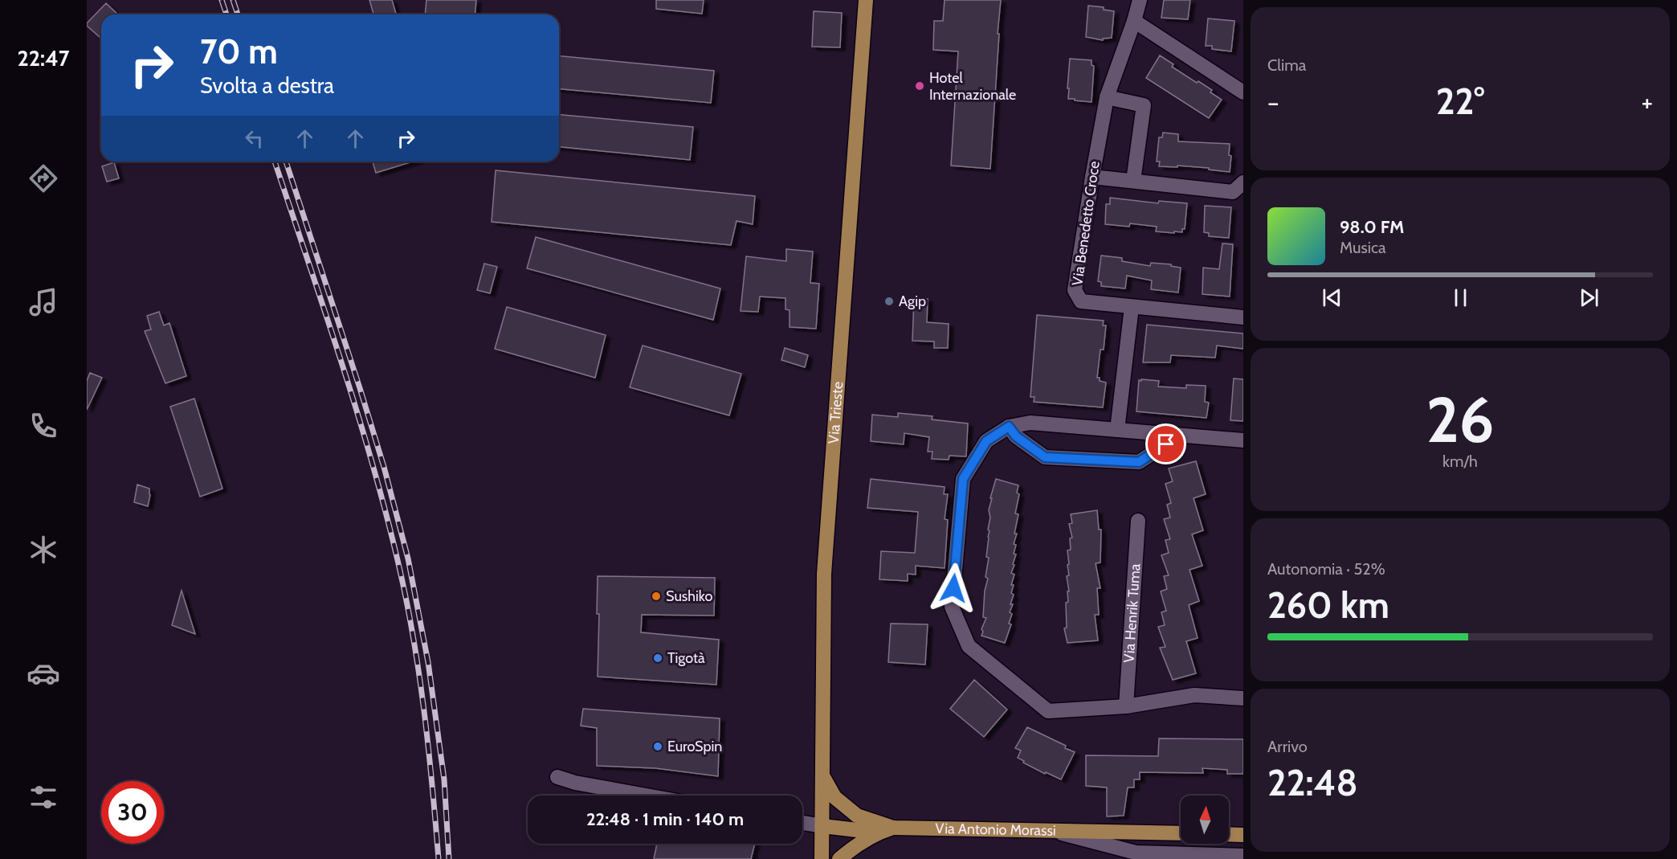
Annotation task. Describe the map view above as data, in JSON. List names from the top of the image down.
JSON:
{
  "streets": {
    "main road": ["Via Trieste", "Via Antonio Morassi"],
    "street": ["Via Benedetto Croce", "Via Henrik Tuma"]
  },
  "crossings": [
    ["Via Trieste", "Via Antonio Morassi"]
  ],
  "places": [
    "Hotel Internazionale",
    "Agip",
    "Sushiko",
    "Tigotà",
    "EuroSpin"
  ],
  "north": "top",
  "page": {
    "tabs": "22:47",
    "tile": [
      "Clima",
      ["26", "km/h"],
      ["Autonomia · 52%", "260 km"],
      ["Arrivo", "22:48"]
    ],
    "turn": ["70 m", "Svolta a destra"],
    "heat": ["−", "22°", "+"],
    "song": ["98.0 FM", "Musica"],
    "limit": "30",
    "trip": "22:48 · 1 min · 140 m"
  }
}
